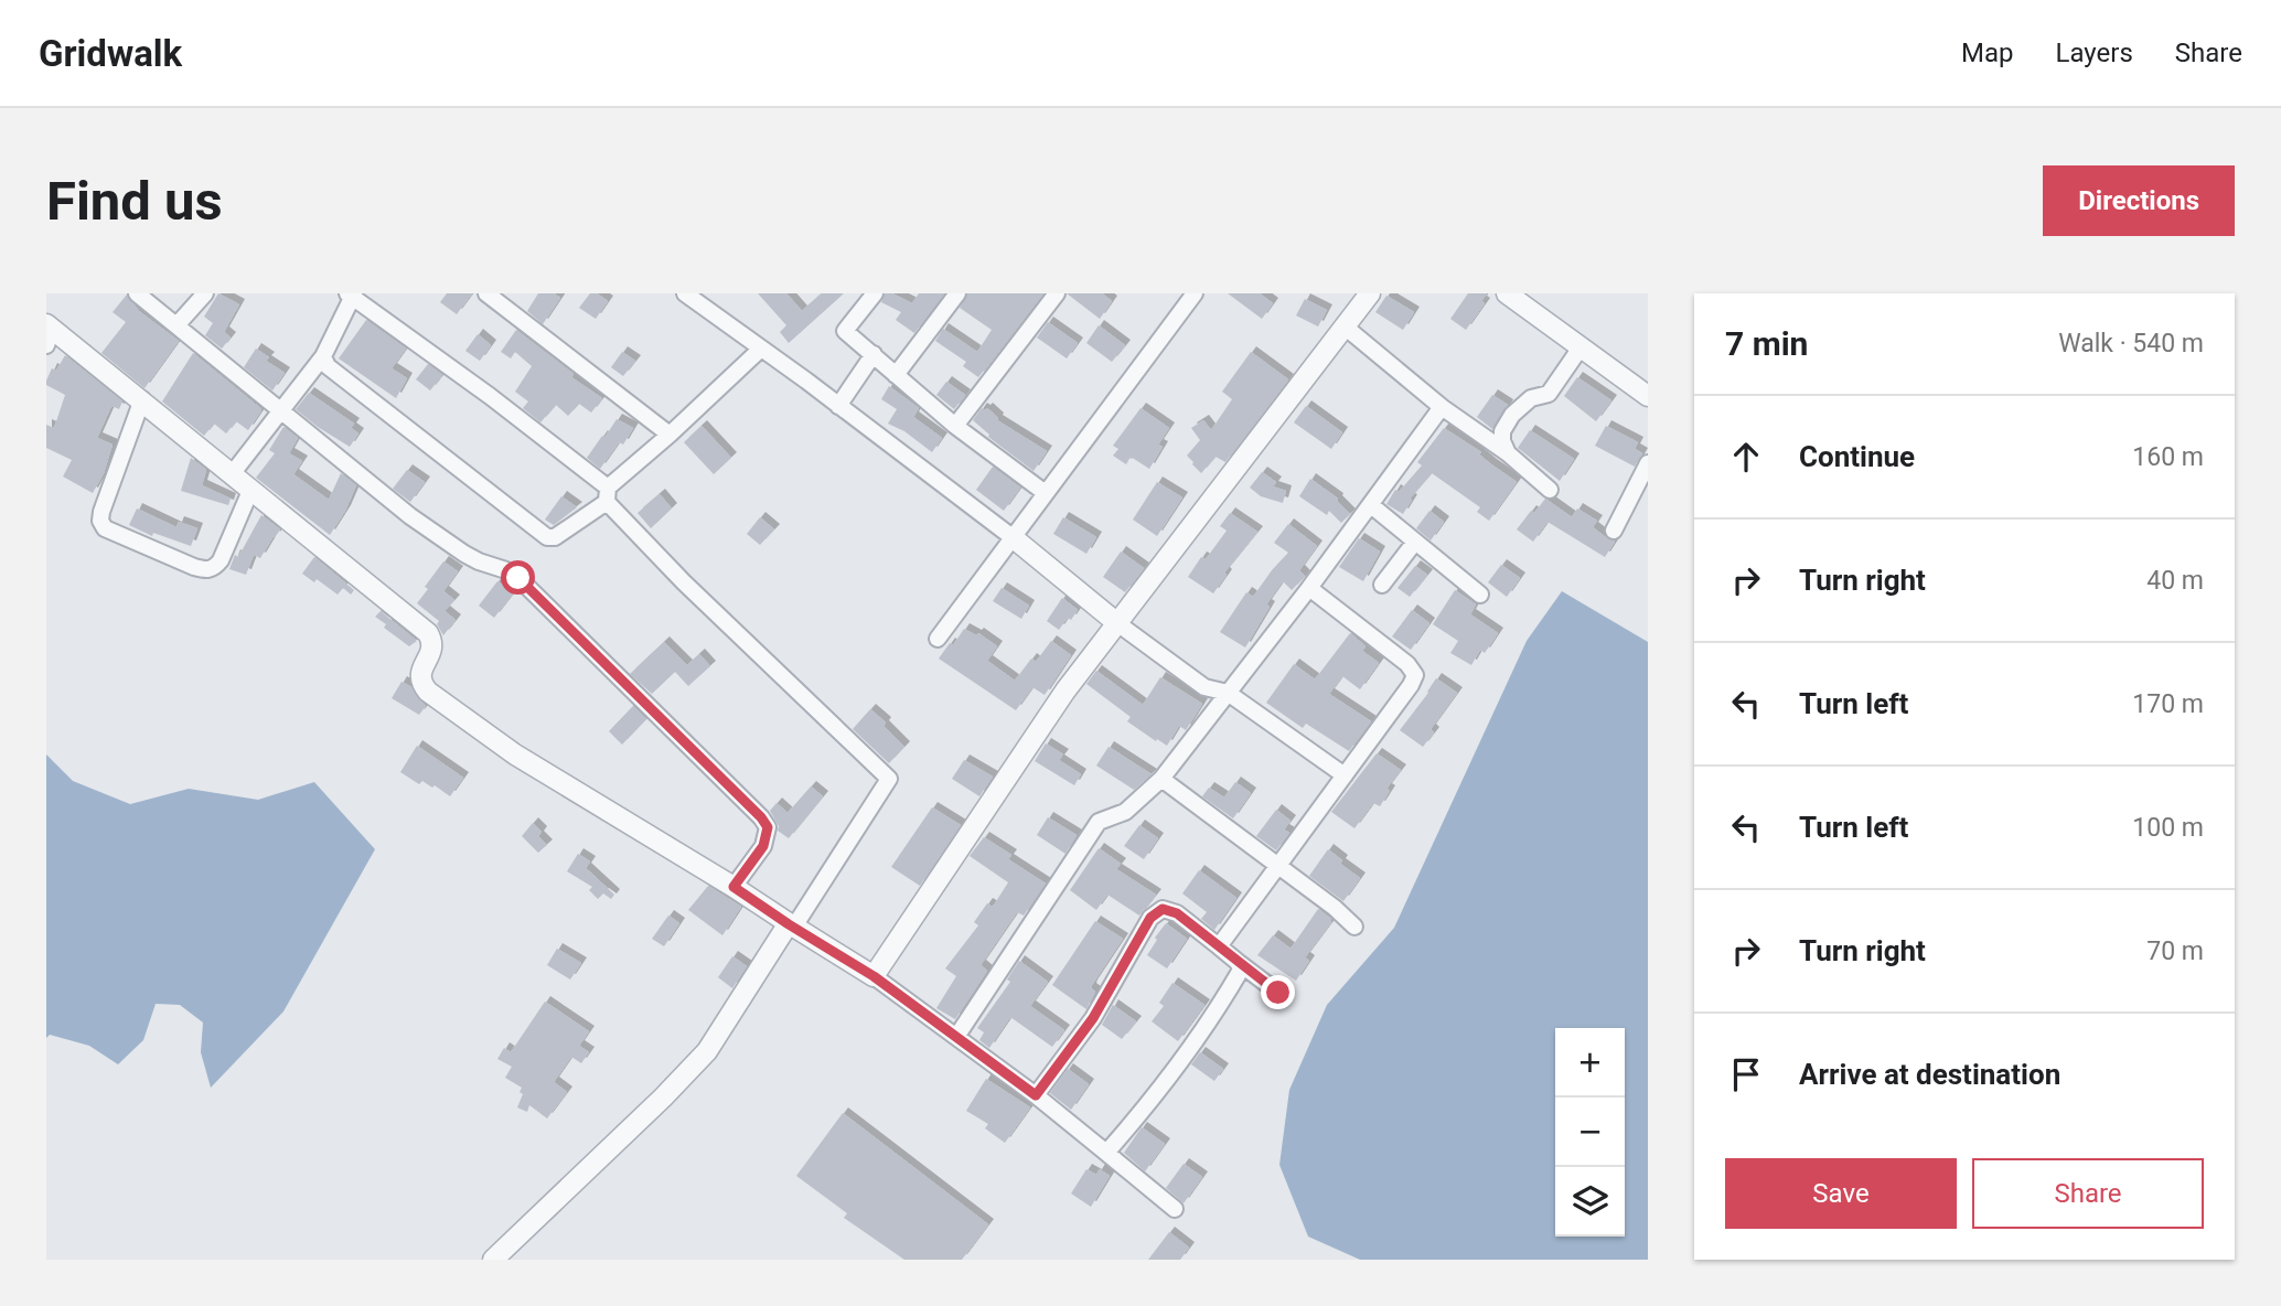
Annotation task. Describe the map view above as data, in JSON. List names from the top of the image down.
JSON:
{
  "page": {
    "header": "Gridwalk",
    "nav": ["Map", "Layers", "Share"],
    "buttons": [
      "Directions",
      ["Save", "Share"]
    ],
    "title": "Find us",
    "heading": ["7 min", "Walk · 540 m"],
    "list": [
      ["Continue", "160 m"],
      ["Turn right", "40 m"],
      ["Turn left", "170 m"],
      ["Turn left", "100 m"],
      ["Turn right", "70 m"],
      "Arrive at destination"
    ],
    "map_buttons": ["+", "−"]
  }
}
